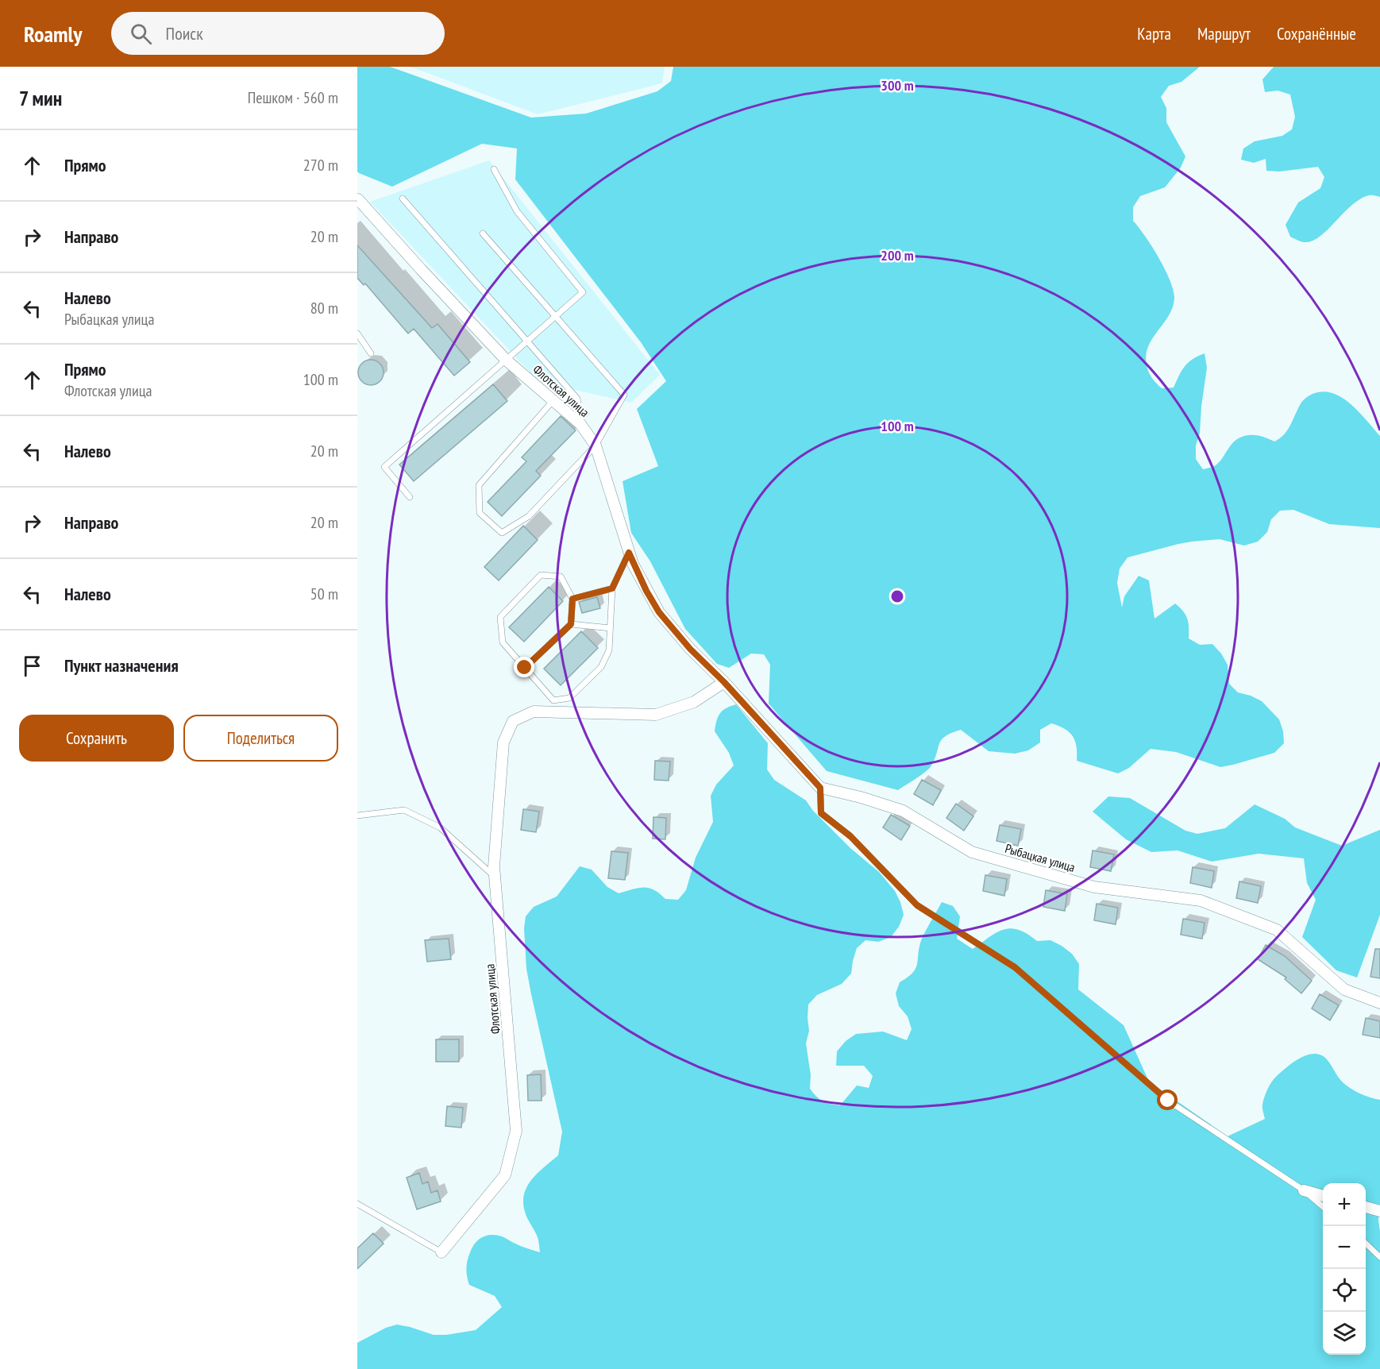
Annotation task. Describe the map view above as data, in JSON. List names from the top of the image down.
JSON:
{
  "streets": {
    "street": ["Флотская улица", "Рыбацкая улица"]
  },
  "page": {
    "header": "Roamly",
    "search": "Поиск",
    "nav": ["Карта", "Маршрут", "Сохранённые"],
    "heading": ["7 мин", "Пешком · 560 m"],
    "list": [
      ["Прямо", "270 m"],
      ["Направо", "20 m"],
      ["Налево", "Рыбацкая улица", "80 m"],
      ["Прямо", "Флотская улица", "100 m"],
      ["Налево", "20 m"],
      ["Направо", "20 m"],
      ["Налево", "50 m"],
      "Пункт назначения"
    ],
    "buttons": ["Сохранить", "Поделиться"],
    "map_buttons": ["+", "−"]
  },
  "rings": ["300 m", "200 m", "100 m"]
}
